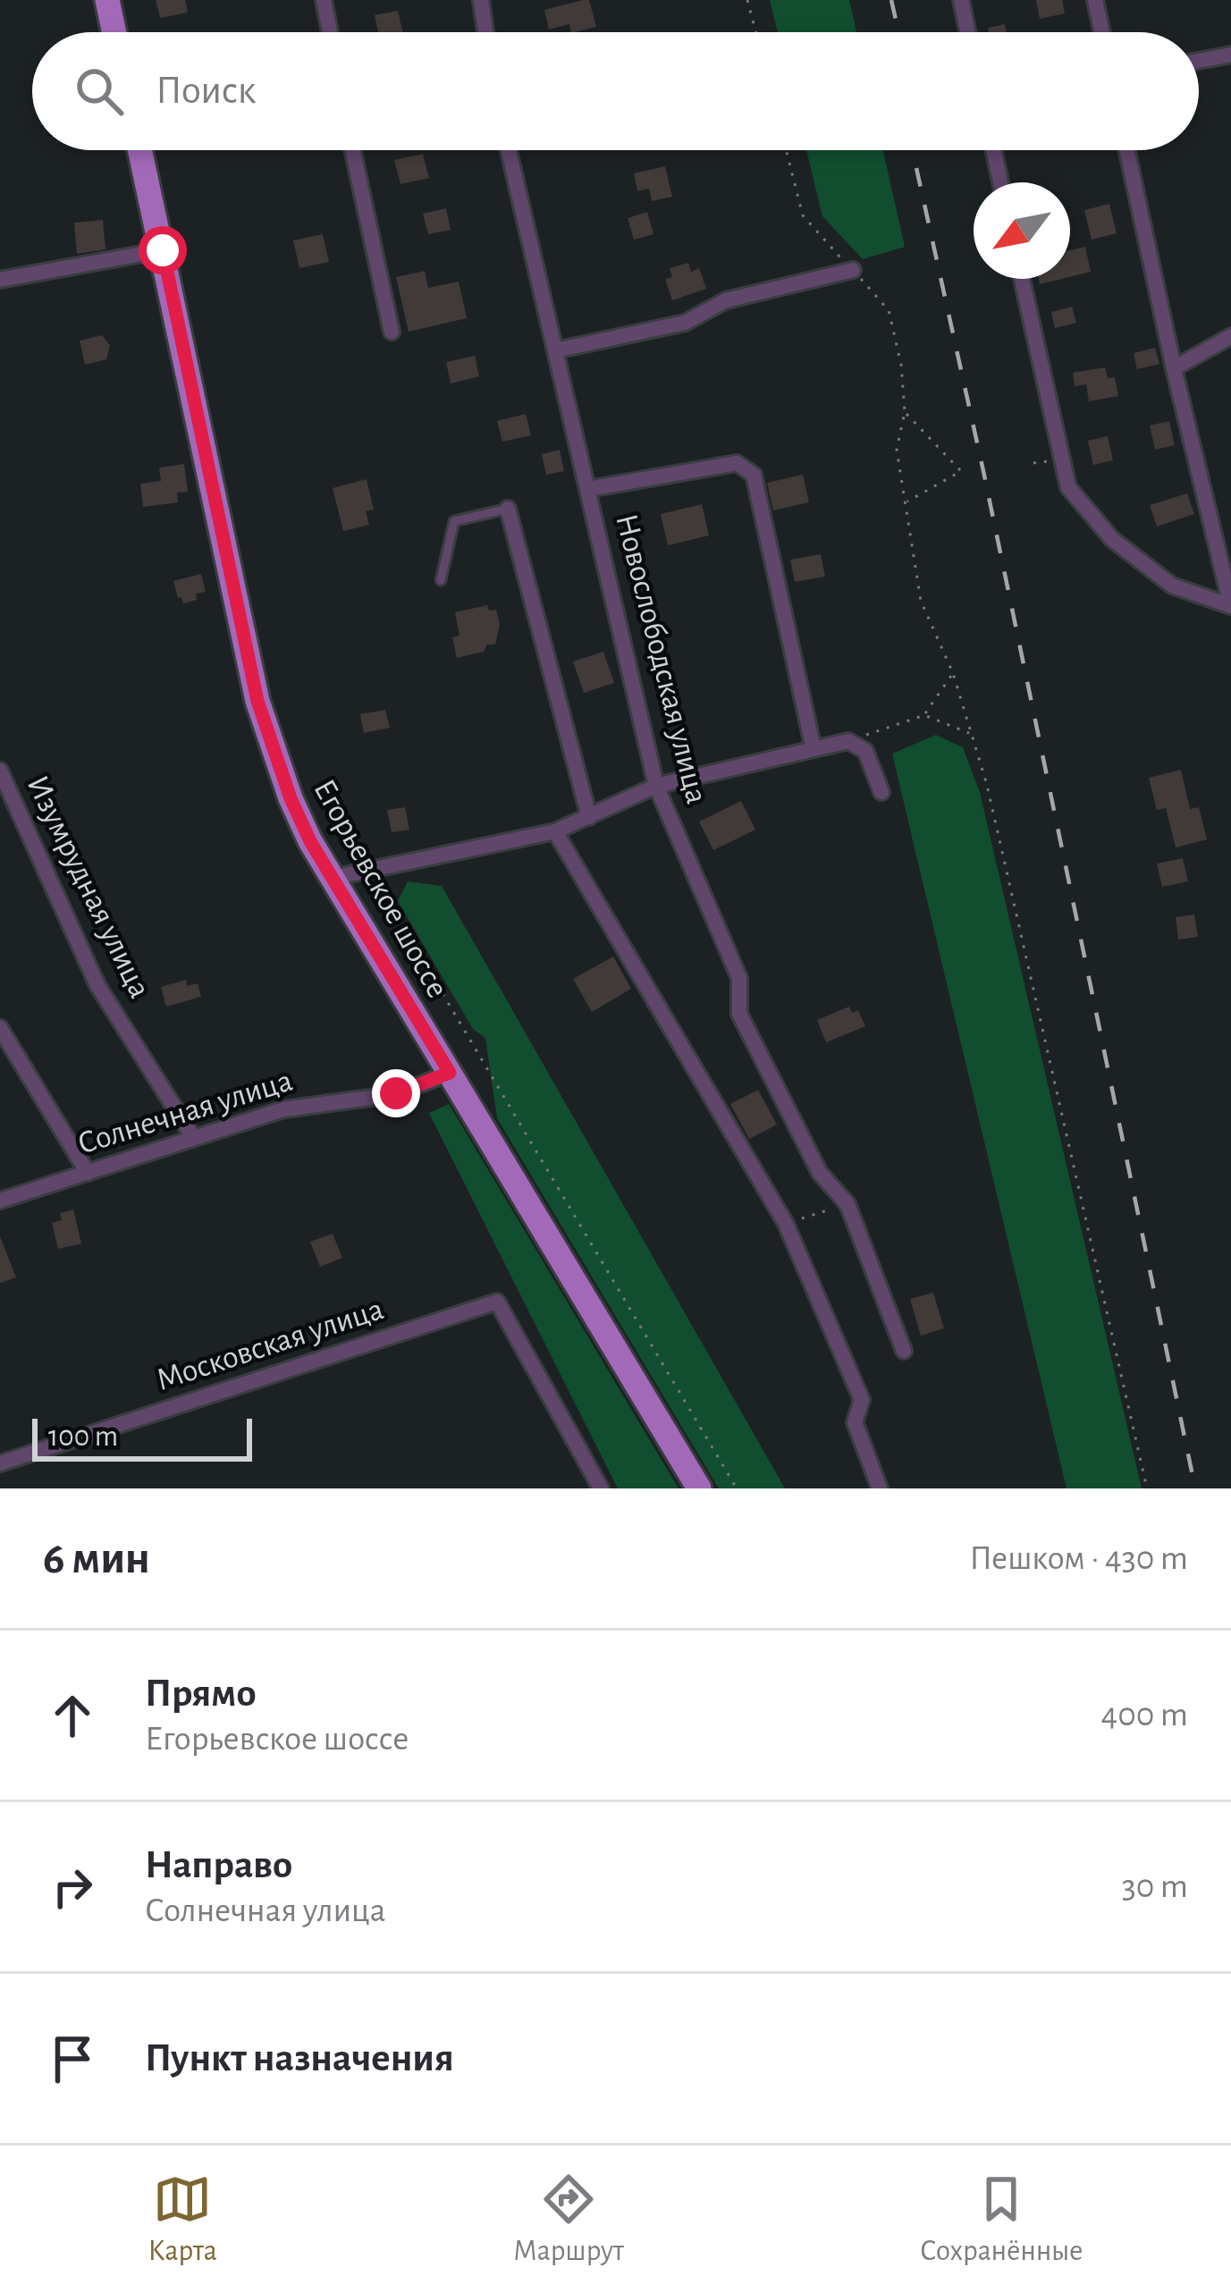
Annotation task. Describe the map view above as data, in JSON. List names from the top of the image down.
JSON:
{
  "streets": {
    "main road": ["Егорьевское шоссе"],
    "street": [
      "Новослободская улица",
      "Изумрудная улица",
      "Солнечная улица",
      "Московская улица"
    ]
  },
  "crossings": [
    ["Изумрудная улица", "Солнечная улица"],
    ["Егорьевское шоссе", "Солнечная улица"]
  ],
  "scale_bar": "100 m",
  "north": "bottom left",
  "page": {
    "search": "Поиск",
    "scale": "100 m",
    "heading": ["6 мин", "Пешком · 430 m"],
    "list": [
      ["Прямо", "Егорьевское шоссе", "400 m"],
      ["Направо", "Солнечная улица", "30 m"],
      "Пункт назначения"
    ],
    "nav": ["Карта", "Маршрут", "Сохранённые"]
  }
}
